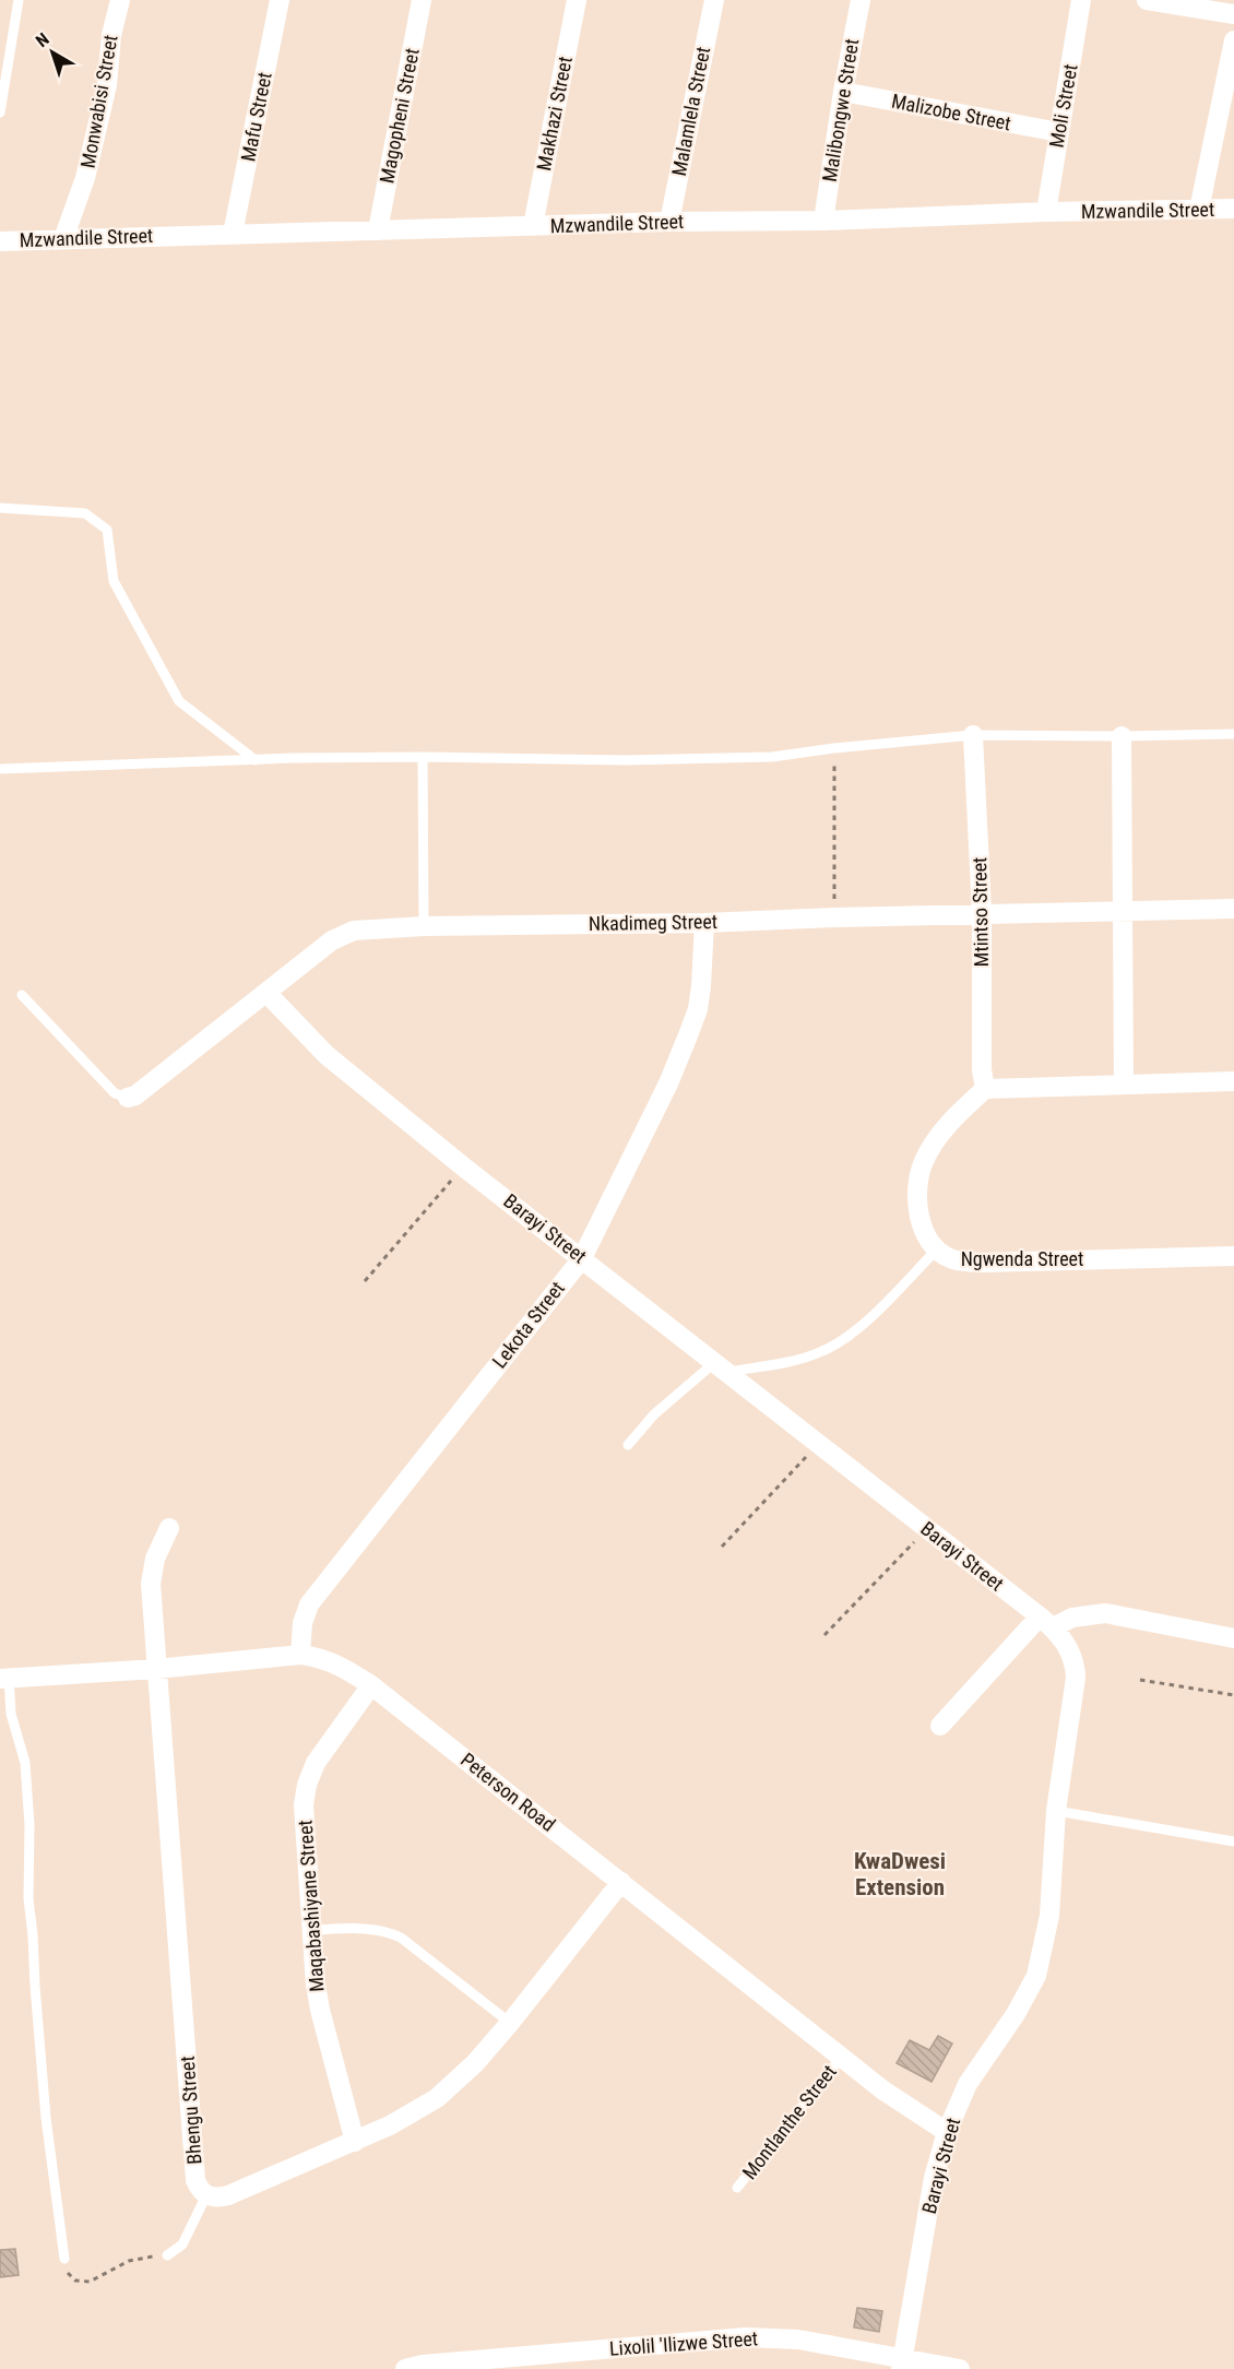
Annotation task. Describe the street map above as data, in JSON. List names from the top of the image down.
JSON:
{
  "streets": {
    "street": [
      "Monwabisi Street",
      "Moli Street",
      "Malibongwe Street",
      "Malamlela Street",
      "Malizobe Street",
      "Makhazi Street",
      "Magopheni Street",
      "Mafu Street",
      "Mzwandile Street",
      "Mtintso Street",
      "Nkadimeg Street",
      "Barayi Street",
      "Ngwenda Street",
      "Lekota Street",
      "Peterson Road",
      "Maqabashiyane Street",
      "Bhengu Street",
      "Lixolil 'Ilizwe Street"
    ],
    "lane": ["Montlanthe Street"]
  },
  "crossings": [
    ["Monwabisi Street", "Mzwandile Street"],
    ["Moli Street", "Malizobe Street"],
    ["Moli Street", "Mzwandile Street"],
    ["Malibongwe Street", "Malizobe Street"],
    ["Malibongwe Street", "Mzwandile Street"],
    ["Malamlela Street", "Mzwandile Street"],
    ["Makhazi Street", "Mzwandile Street"],
    ["Magopheni Street", "Mzwandile Street"],
    ["Mafu Street", "Mzwandile Street"],
    ["Mtintso Street", "Nkadimeg Street"],
    ["Mtintso Street", "Ngwenda Street"],
    ["Nkadimeg Street", "Barayi Street"],
    ["Nkadimeg Street", "Lekota Street"],
    ["Barayi Street", "Lekota Street"],
    ["Barayi Street", "Peterson Road"],
    ["Barayi Street", "Lixolil 'Ilizwe Street"],
    ["Lekota Street", "Peterson Road"],
    ["Peterson Road", "Maqabashiyane Street"],
    ["Peterson Road", "Bhengu Street"],
    ["Peterson Road", "Montlanthe Street"]
  ],
  "districts": ["KwaDwesi Extension"],
  "north": "top left"
}
